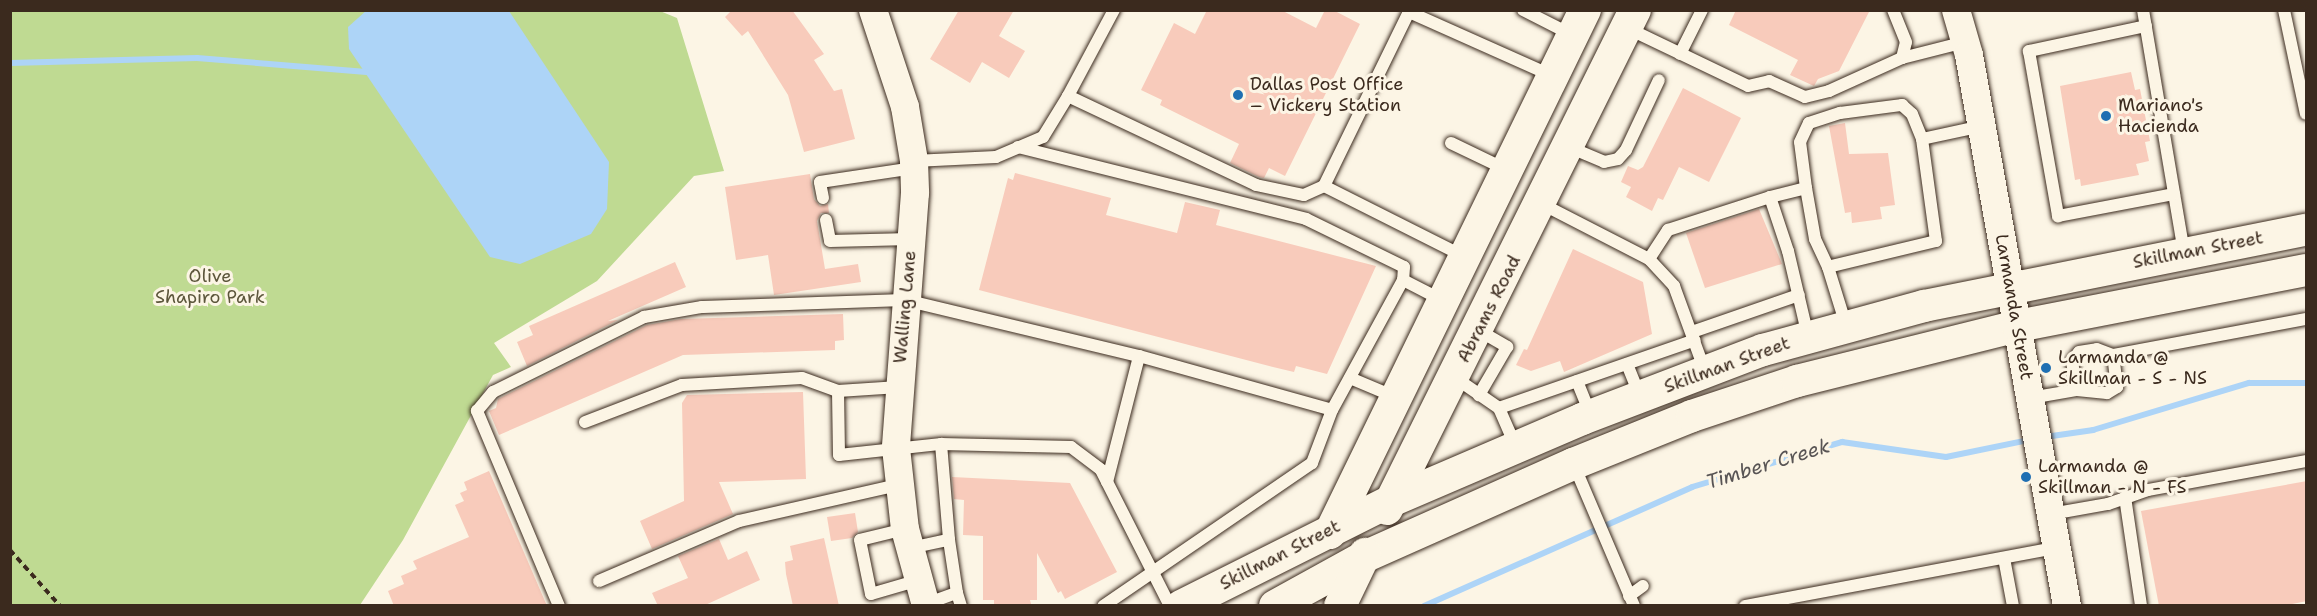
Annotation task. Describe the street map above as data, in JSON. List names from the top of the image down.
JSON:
{
  "streets": {
    "main road": ["Skillman Street", "Abrams Road"],
    "street": ["Walling Lane", "Larmanda Street"]
  },
  "crossings": [
    ["Skillman Street", "Larmanda Street"],
    ["Skillman Street", "Abrams Road"]
  ],
  "water": ["Timber Creek"],
  "parks": ["Olive Shapiro Park"],
  "places": [
    "Dallas Post Office – Vickery Station",
    "Mariano's Hacienda",
    "Larmanda @ Skillman - S - NS",
    "Larmanda @ Skillman - N - FS"
  ]
}
